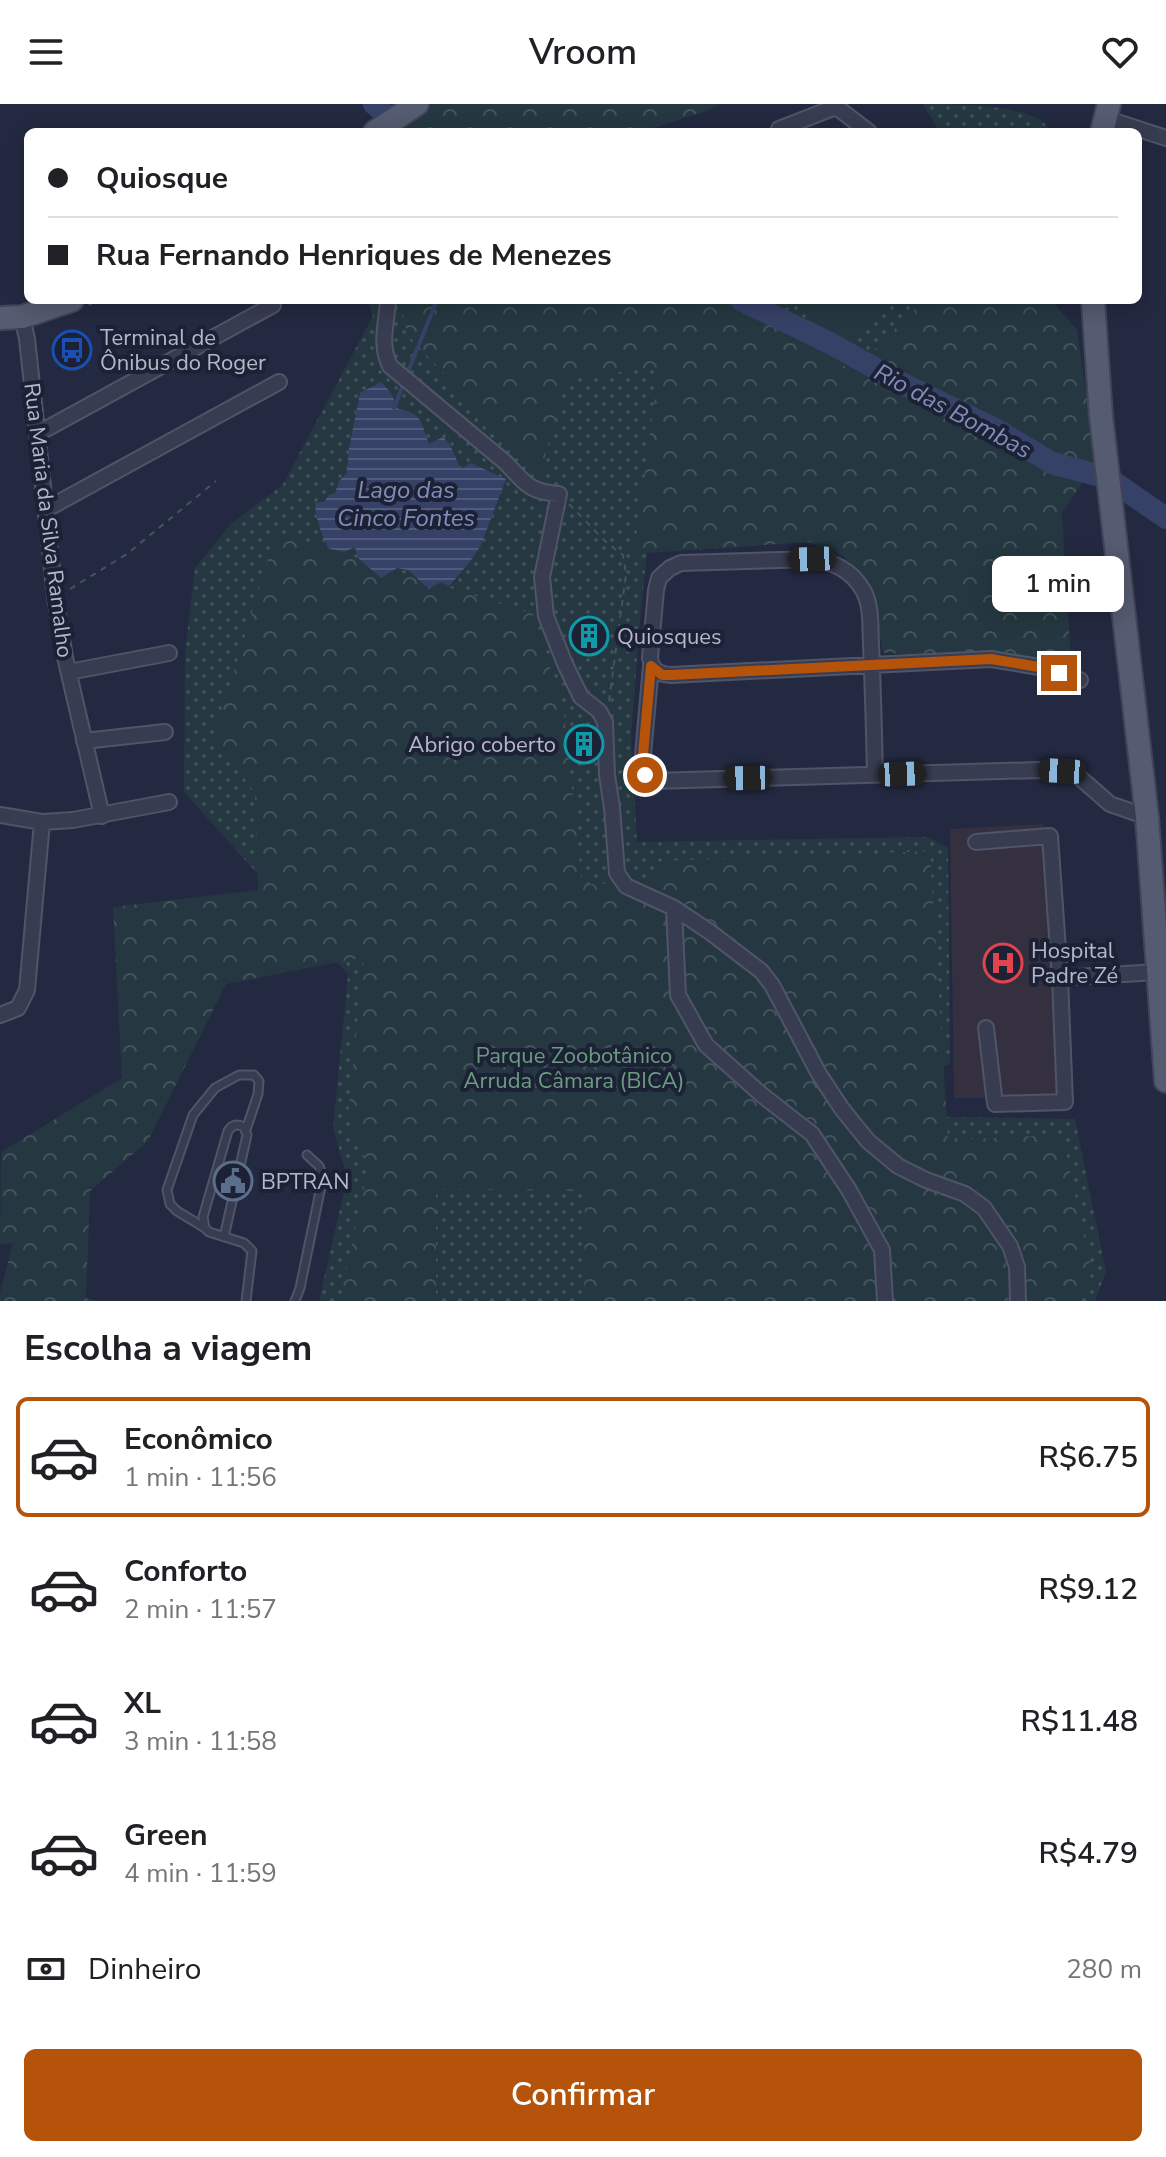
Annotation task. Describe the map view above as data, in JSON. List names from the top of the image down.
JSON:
{
  "streets": {
    "street": ["Rua Maria da Silva Ramalho"]
  },
  "water": ["Rio das Bombas", "Lago das Cinco Fontes"],
  "parks": ["Parque Zoobotânico Arruda Câmara (BICA)"],
  "places": {
    "bus stop": ["Terminal de Ônibus do Roger"],
    "building": ["Quiosques", "Abrigo coberto"],
    "hospital": ["Hospital Padre Zé"],
    "public building": ["BPTRAN"]
  },
  "page": {
    "header": "Vroom",
    "banner": ["Quiosque", "Rua Fernando Henriques de Menezes"],
    "bubble": "1 min",
    "heading": "Escolha a viagem",
    "list": [
      {
        "name": "Econômico",
        "note": "1 min · 11:56",
        "value": "R$6.75"
      },
      {
        "name": "Conforto",
        "note": "2 min · 11:57",
        "value": "R$9.12"
      },
      {
        "name": "XL",
        "note": "3 min · 11:58",
        "value": "R$11.48"
      },
      {
        "name": "Green",
        "note": "4 min · 11:59",
        "value": "R$4.79"
      }
    ],
    "pay": ["Dinheiro", "280 m"],
    "buttons": "Confirmar"
  }
}
